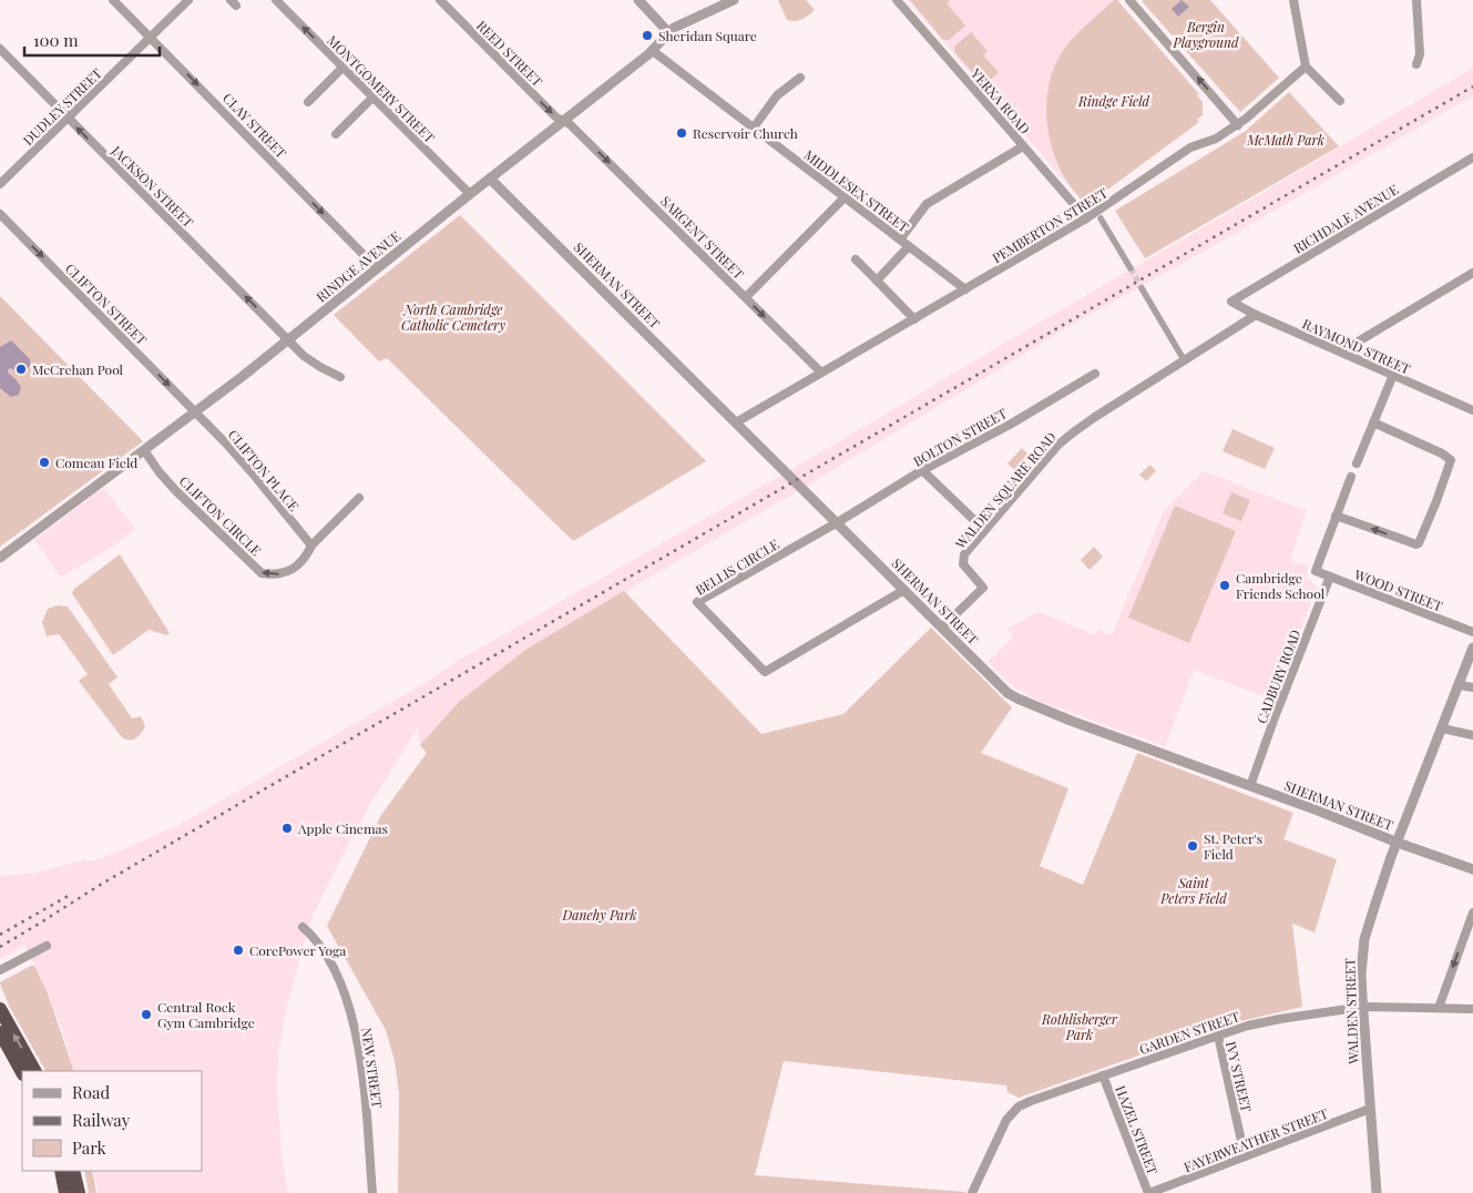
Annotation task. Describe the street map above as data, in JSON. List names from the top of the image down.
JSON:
{
  "streets": {
    "street": [
      "REED STREET",
      "MONTGOMERY STREET",
      "YERXA ROAD",
      "DUDLEY STREET",
      "CLAY STREET",
      "JACKSON STREET",
      "MIDDLESEX STREET",
      "RICHDALE AVENUE",
      "PEMBERTON STREET",
      "SARGENT STREET",
      "RINDGE AVENUE",
      "SHERMAN STREET",
      "CLIFTON STREET",
      "RAYMOND STREET",
      "BOLTON STREET",
      "CLIFTON PLACE",
      "WALDEN SQUARE ROAD",
      "CLIFTON CIRCLE",
      "BELLIS CIRCLE",
      "WOOD STREET",
      "CADBURY ROAD",
      "WALDEN STREET",
      "GARDEN STREET",
      "NEW STREET",
      "IVY STREET",
      "HAZEL STREET",
      "FAYERWEATHER STREET"
    ]
  },
  "crossings": [
    ["REED STREET", "SARGENT STREET"],
    ["REED STREET", "RINDGE AVENUE"],
    ["MONTGOMERY STREET", "RINDGE AVENUE"],
    ["YERXA ROAD", "PEMBERTON STREET"],
    ["DUDLEY STREET", "CLAY STREET"],
    ["DUDLEY STREET", "JACKSON STREET"],
    ["CLAY STREET", "RINDGE AVENUE"],
    ["JACKSON STREET", "RINDGE AVENUE"],
    ["MIDDLESEX STREET", "PEMBERTON STREET"],
    ["MIDDLESEX STREET", "RINDGE AVENUE"],
    ["RICHDALE AVENUE", "RAYMOND STREET"],
    ["PEMBERTON STREET", "SARGENT STREET"],
    ["PEMBERTON STREET", "SHERMAN STREET"],
    ["SARGENT STREET", "RINDGE AVENUE"],
    ["RINDGE AVENUE", "SHERMAN STREET"],
    ["RINDGE AVENUE", "CLIFTON STREET"],
    ["RINDGE AVENUE", "CLIFTON PLACE"],
    ["RINDGE AVENUE", "CLIFTON CIRCLE"],
    ["SHERMAN STREET", "BOLTON STREET"],
    ["SHERMAN STREET", "WALDEN SQUARE ROAD"],
    ["SHERMAN STREET", "BELLIS CIRCLE"],
    ["SHERMAN STREET", "CADBURY ROAD"],
    ["SHERMAN STREET", "WALDEN STREET"],
    ["CLIFTON STREET", "CLIFTON PLACE"],
    ["RAYMOND STREET", "WALDEN SQUARE ROAD"],
    ["BOLTON STREET", "BELLIS CIRCLE"],
    ["CLIFTON PLACE", "CLIFTON CIRCLE"],
    ["WOOD STREET", "CADBURY ROAD"],
    ["WALDEN STREET", "GARDEN STREET"],
    ["WALDEN STREET", "FAYERWEATHER STREET"],
    ["GARDEN STREET", "IVY STREET"],
    ["GARDEN STREET", "HAZEL STREET"],
    ["IVY STREET", "FAYERWEATHER STREET"],
    ["HAZEL STREET", "FAYERWEATHER STREET"]
  ],
  "one_way": [
    "REED STREET",
    "CLAY STREET",
    "JACKSON STREET",
    "SARGENT STREET",
    "CLIFTON STREET",
    "CLIFTON CIRCLE"
  ],
  "parks": [
    "Bergin Playground",
    "Rindge Field",
    "McMath Park",
    "North Cambridge Catholic Cemetery",
    "Saint Peters Field",
    "Danehy Park",
    "Rothlisberger Park"
  ],
  "places": [
    "Sheridan Square",
    "Reservoir Church",
    "McCrehan Pool",
    "Comeau Field",
    "Cambridge Friends School",
    "Apple Cinemas",
    "St. Peter's Field",
    "CorePower Yoga",
    "Central Rock Gym Cambridge"
  ],
  "legend": ["Road", "Railway", "Park"],
  "scale_bar": "100 m"
}
